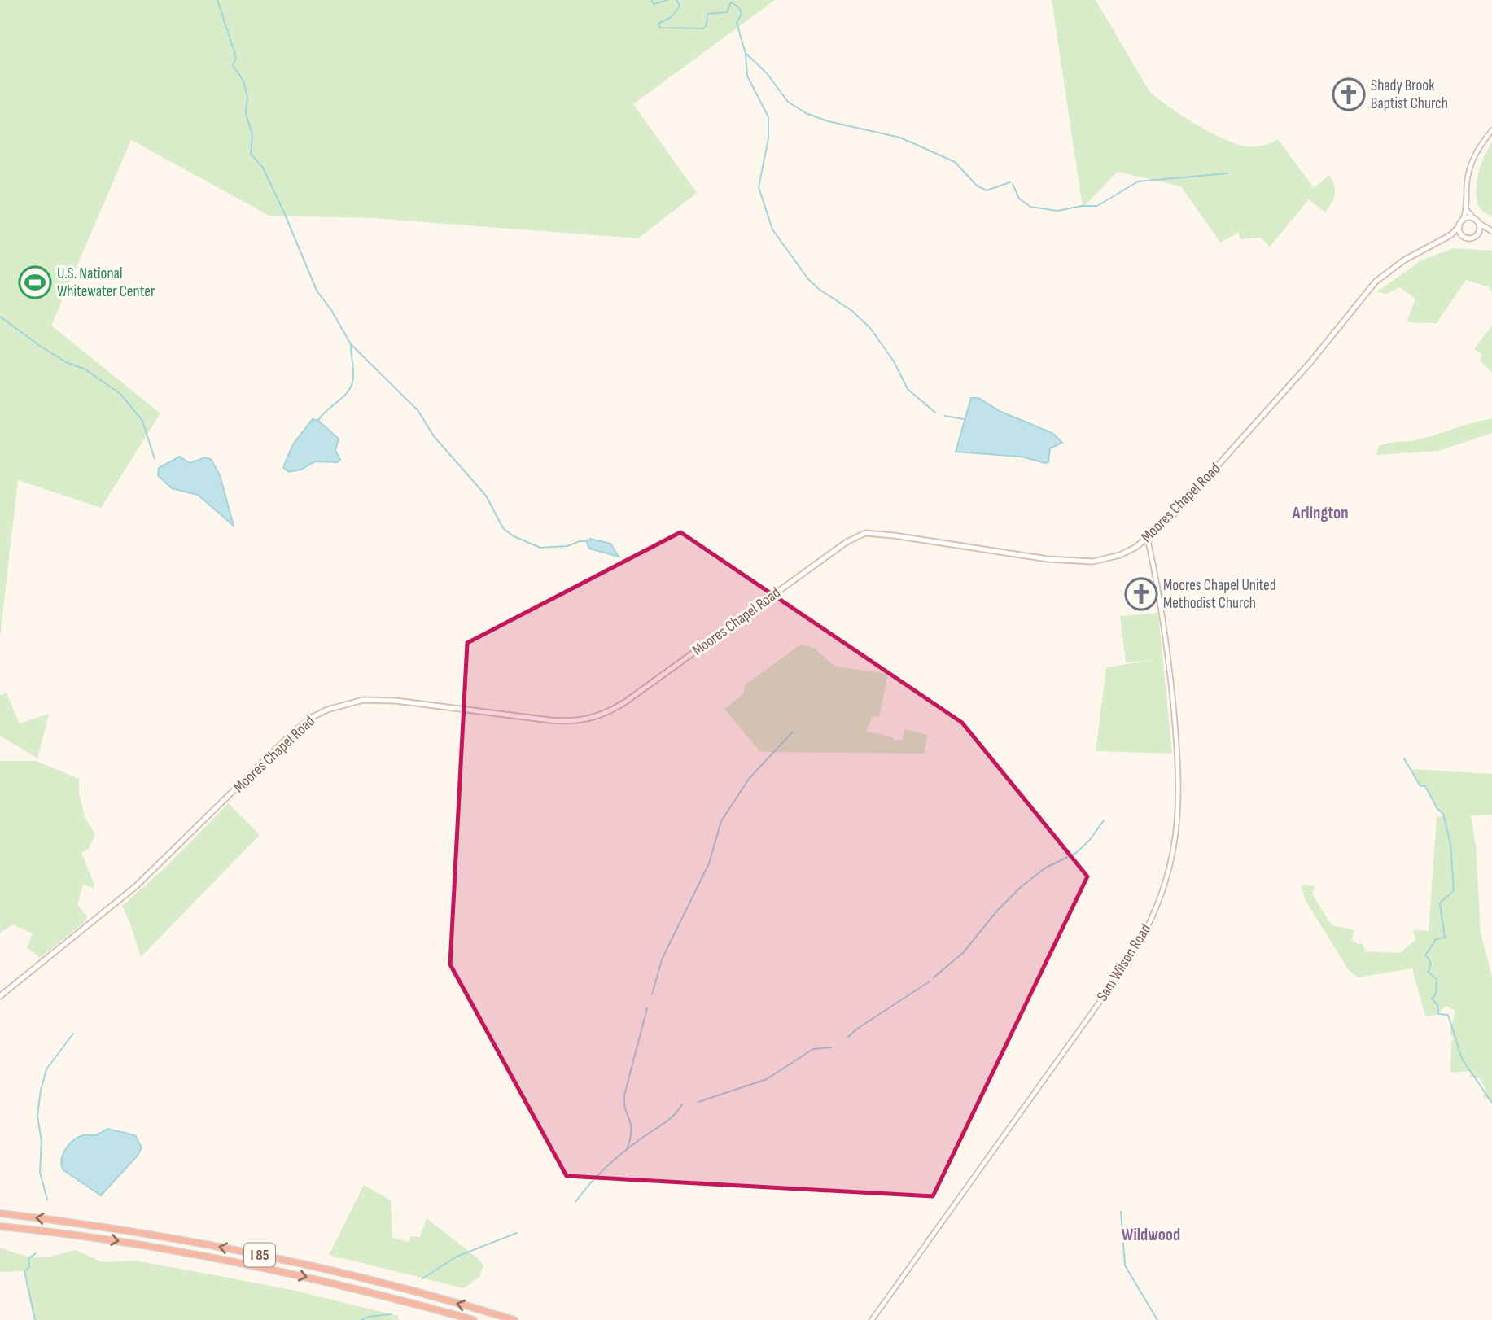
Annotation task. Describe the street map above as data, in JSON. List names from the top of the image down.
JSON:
{
  "streets": {
    "highway": ["I 85"],
    "main road": ["Moores Chapel Road"],
    "street": ["Sam Wilson Road"]
  },
  "crossings": [
    ["Moores Chapel Road", "Sam Wilson Road"]
  ],
  "districts": ["Arlington", "Wildwood"],
  "places": {
    "church": ["Shady Brook Baptist Church", "Moores Chapel United Methodist Church"],
    "sports": ["U.S. National Whitewater Center"]
  }
}
